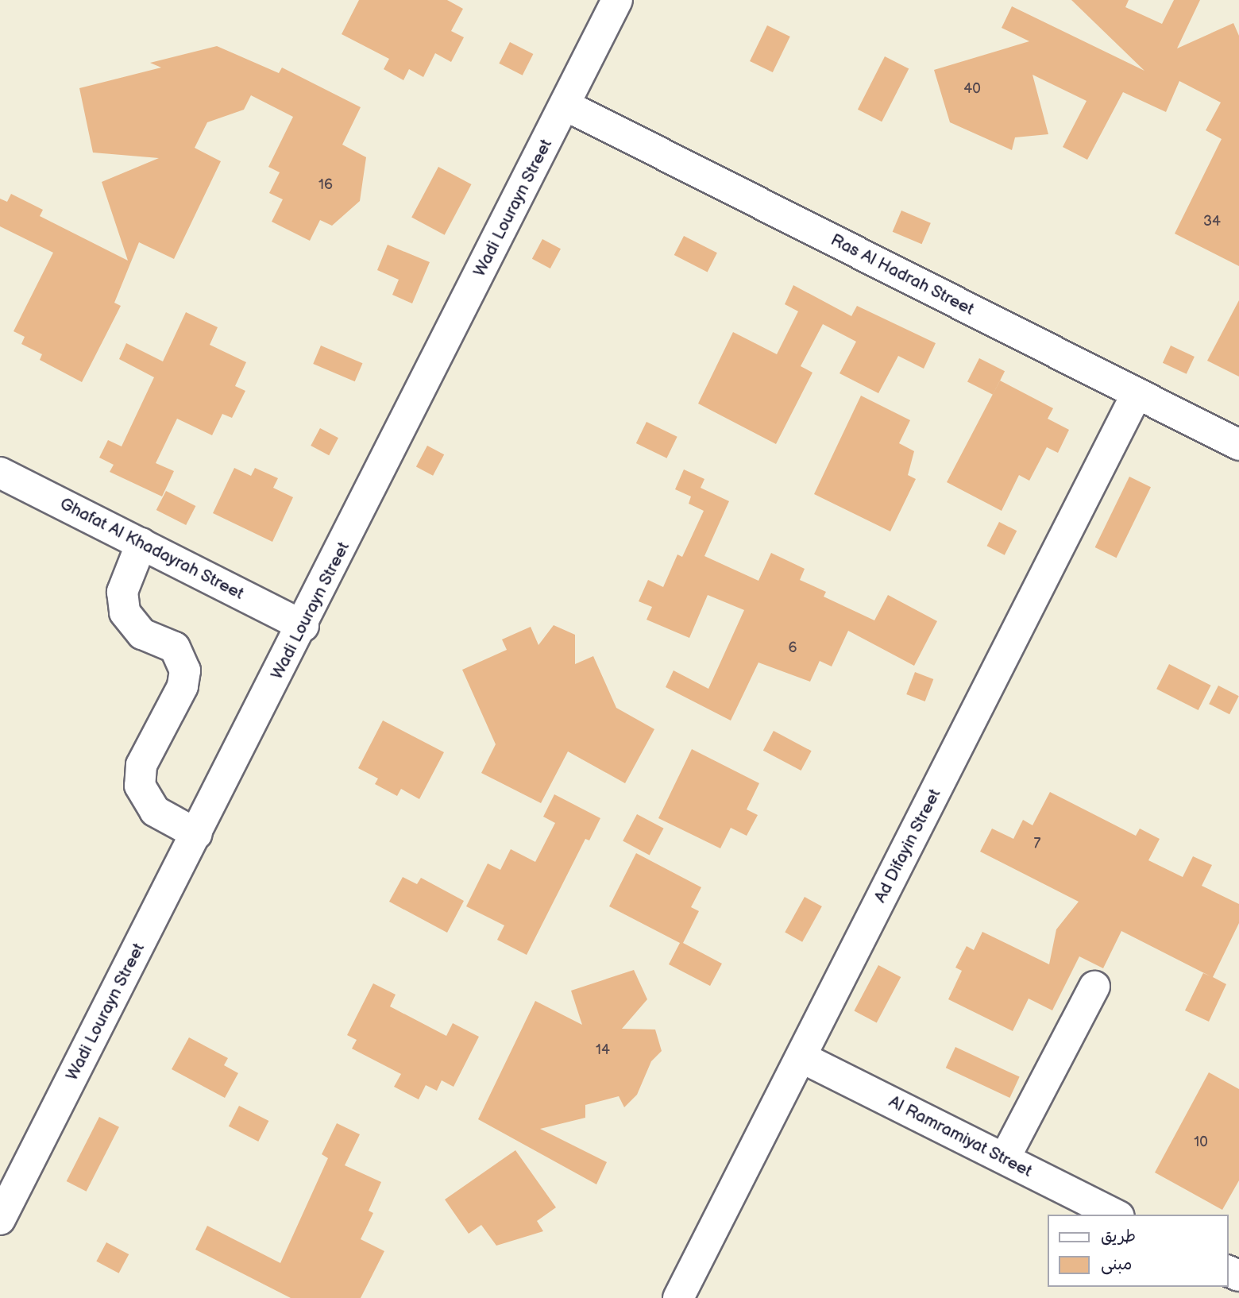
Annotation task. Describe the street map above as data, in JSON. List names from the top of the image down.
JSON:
{
  "streets": {
    "street": [
      "Wadi Lourayn Street",
      "Ras Al Hadrah Street",
      "Ghafat Al Khadayrah Street",
      "Ad Difayin Street",
      "Al Ramramiyat Street"
    ]
  },
  "crossings": [
    ["Wadi Lourayn Street", "Ras Al Hadrah Street"],
    ["Wadi Lourayn Street", "Ghafat Al Khadayrah Street"],
    ["Ras Al Hadrah Street", "Ad Difayin Street"],
    ["Ad Difayin Street", "Al Ramramiyat Street"]
  ],
  "house_numbers": [
    "40",
    "16",
    "34",
    "6",
    "7",
    "14",
    "10"
  ],
  "legend": ["طريق", "مبنى"]
}
